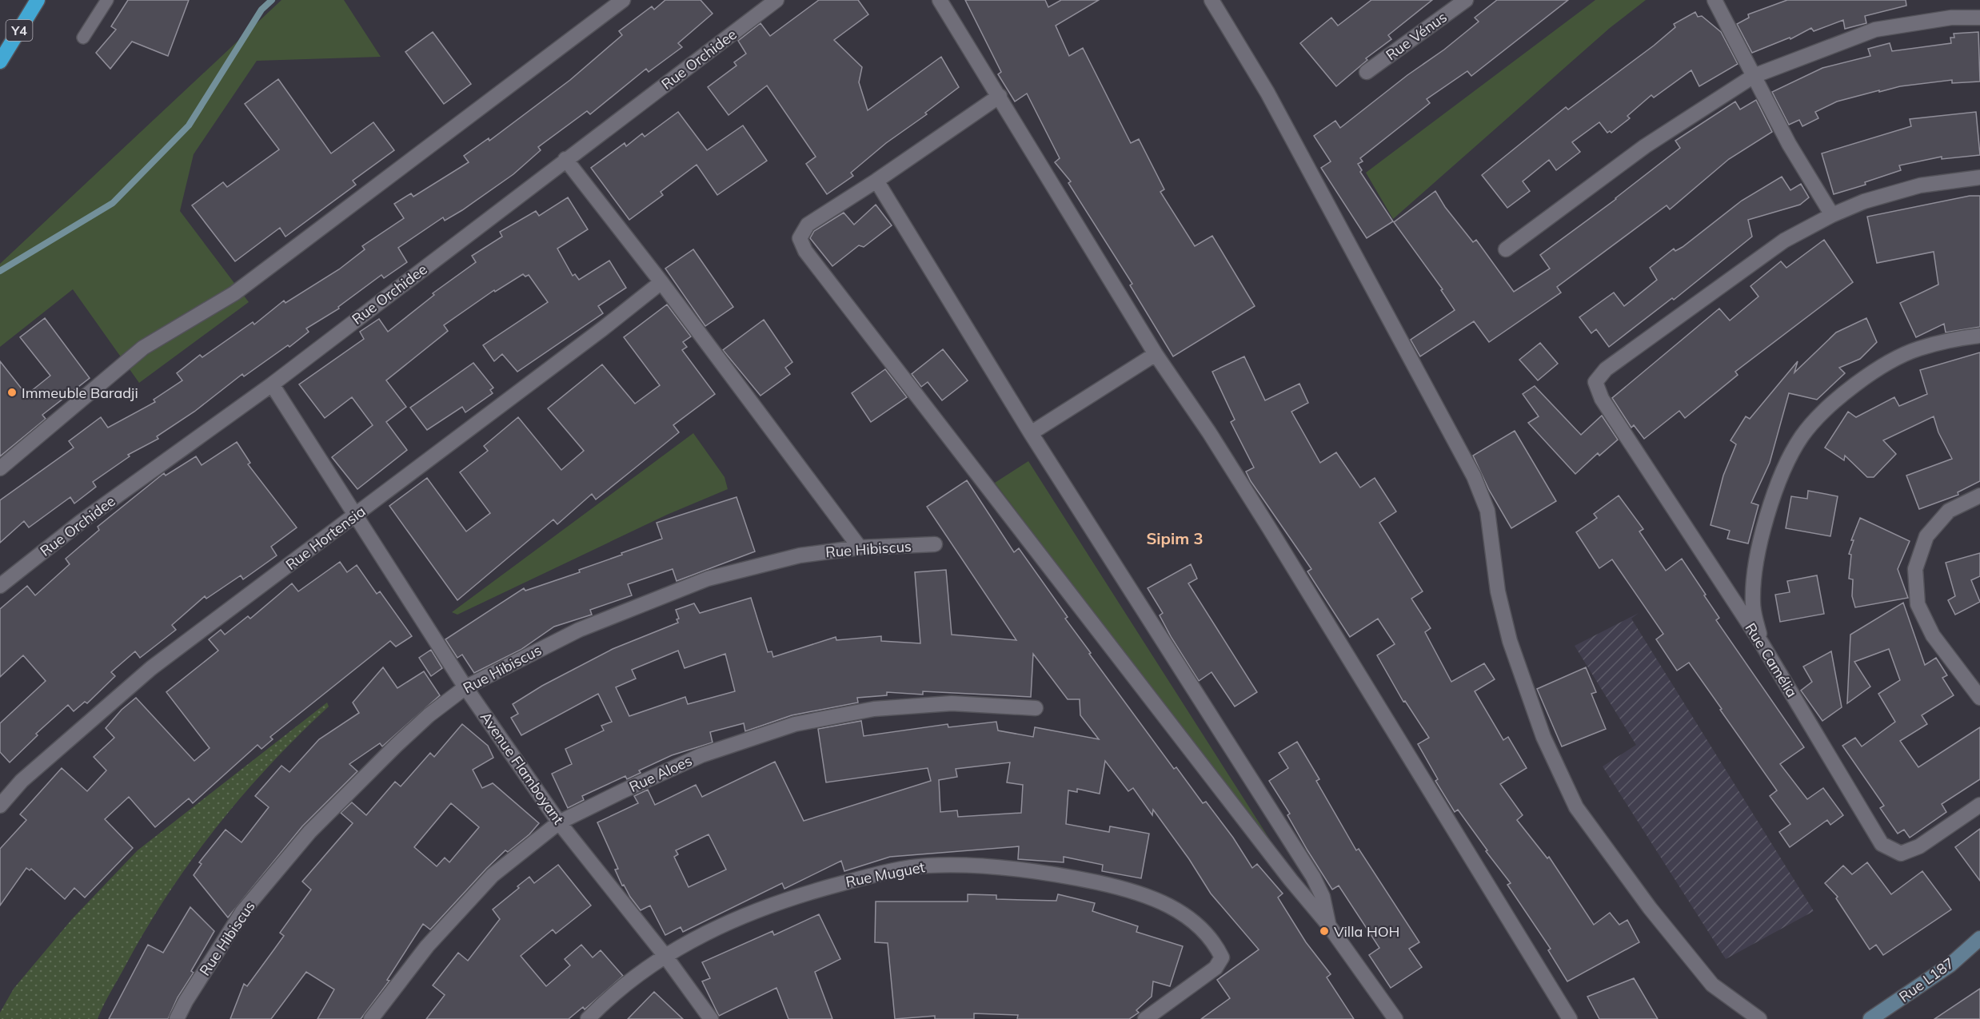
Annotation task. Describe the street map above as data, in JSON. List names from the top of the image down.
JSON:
{
  "streets": {
    "highway": ["Y4"],
    "street": [
      "Rue Vénus",
      "Rue Orchidee",
      "Rue Hortensia",
      "Rue Hibiscus",
      "Rue Camélia",
      "Avenue Flamboyant",
      "Rue Aloes",
      "Rue Muguet",
      "Rue L187"
    ]
  },
  "crossings": [
    ["Rue Orchidee", "Avenue Flamboyant"],
    ["Rue Hortensia", "Avenue Flamboyant"],
    ["Rue Hibiscus", "Avenue Flamboyant"],
    ["Avenue Flamboyant", "Rue Aloes"],
    ["Avenue Flamboyant", "Rue Muguet"]
  ],
  "districts": ["Sipim 3"],
  "places": ["Immeuble Baradji", "Villa HOH"]
}
